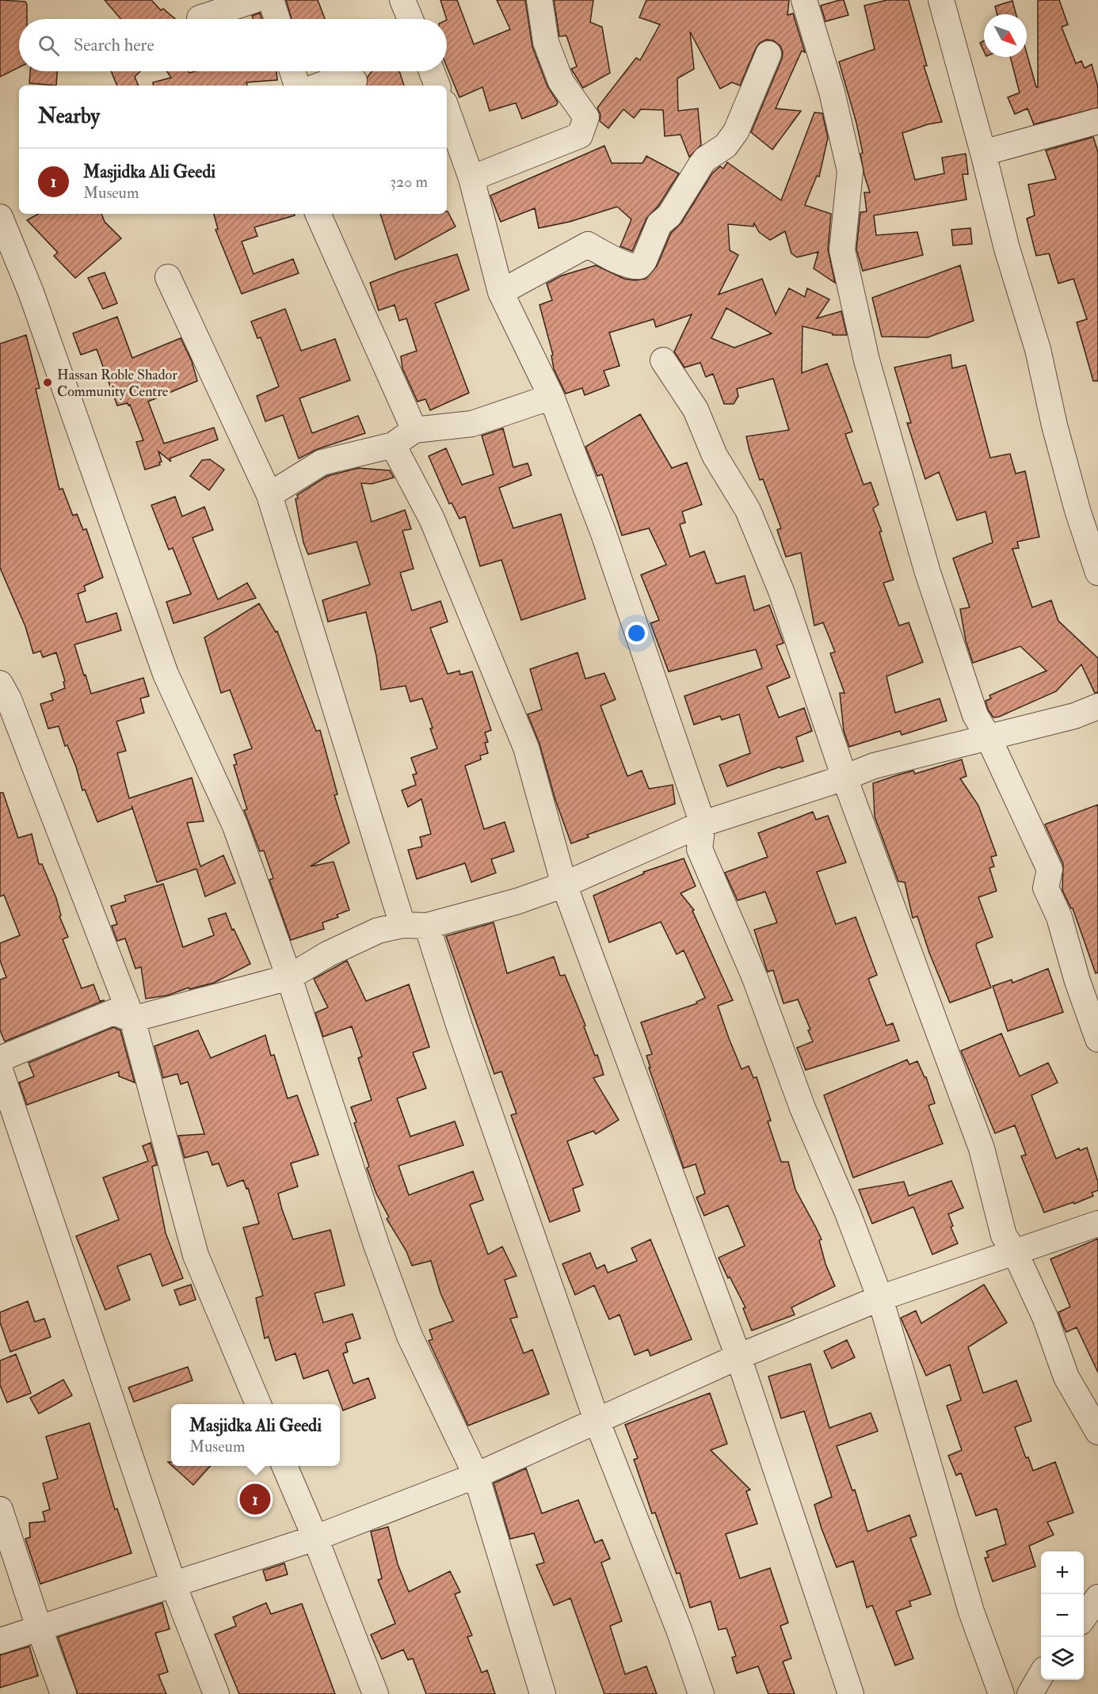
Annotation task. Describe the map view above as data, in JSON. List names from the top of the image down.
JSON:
{
  "places": ["Hassan Roble Shador Community Centre"],
  "north": "bottom right",
  "page": {
    "search": "Search here",
    "heading": "Nearby",
    "list": [
      {
        "mark": "1",
        "name": "Masjidka Ali Geedi",
        "note": "Museum",
        "value": "320 m"
      }
    ],
    "popup": ["Masjidka Ali Geedi", "Museum"],
    "pins": "1",
    "map_buttons": ["+", "−"]
  }
}
